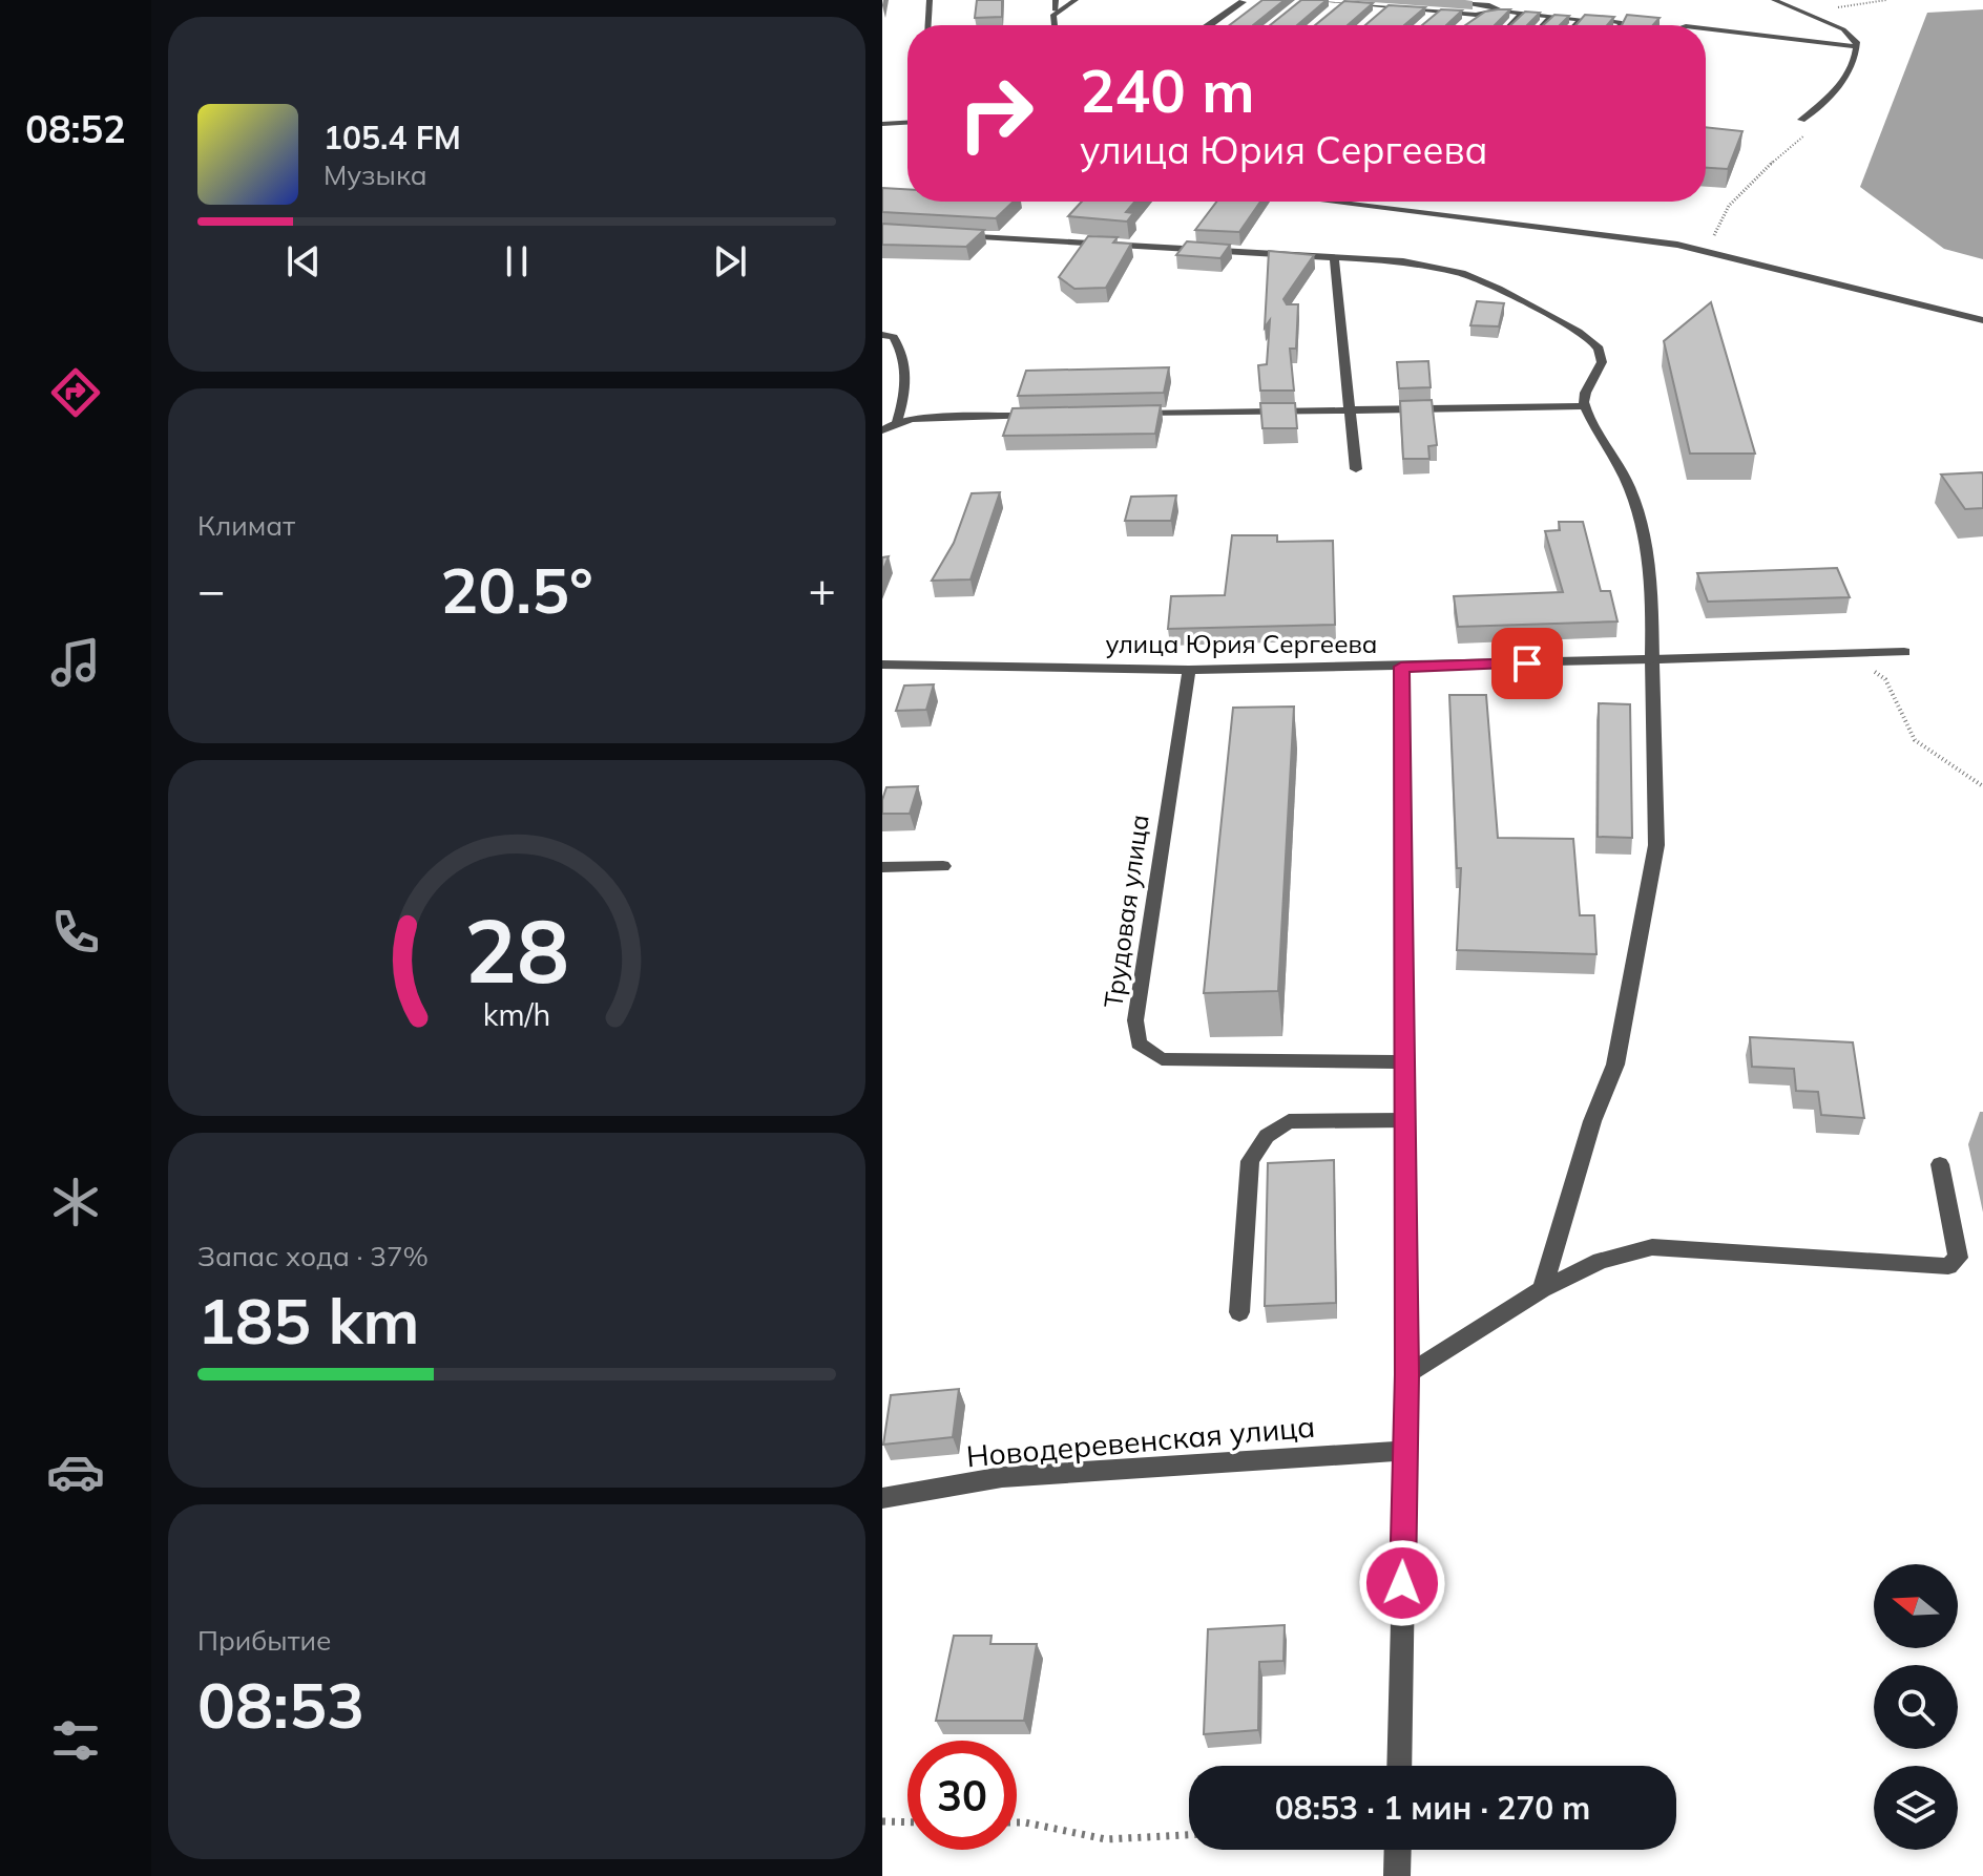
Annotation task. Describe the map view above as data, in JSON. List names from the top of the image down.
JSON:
{
  "streets": {
    "street": ["улица Юрия Сергеева", "Трудовая улица", "Новодеревенская улица"]
  },
  "crossings": [
    ["улица Юрия Сергеева", "Трудовая улица"]
  ],
  "north": "left",
  "page": {
    "tabs": "08:52",
    "turn": ["240 m", "улица Юрия Сергеева"],
    "song": ["105.4 FM", "Музыка"],
    "tile": [
      "Климат",
      ["Запас хода · 37%", "185 km"],
      ["Прибытие", "08:53"]
    ],
    "heat": ["−", "20.5°", "+"],
    "limit": "30",
    "trip": "08:53 · 1 мин · 270 m",
    "gauge": ["28", "km/h"]
  }
}
